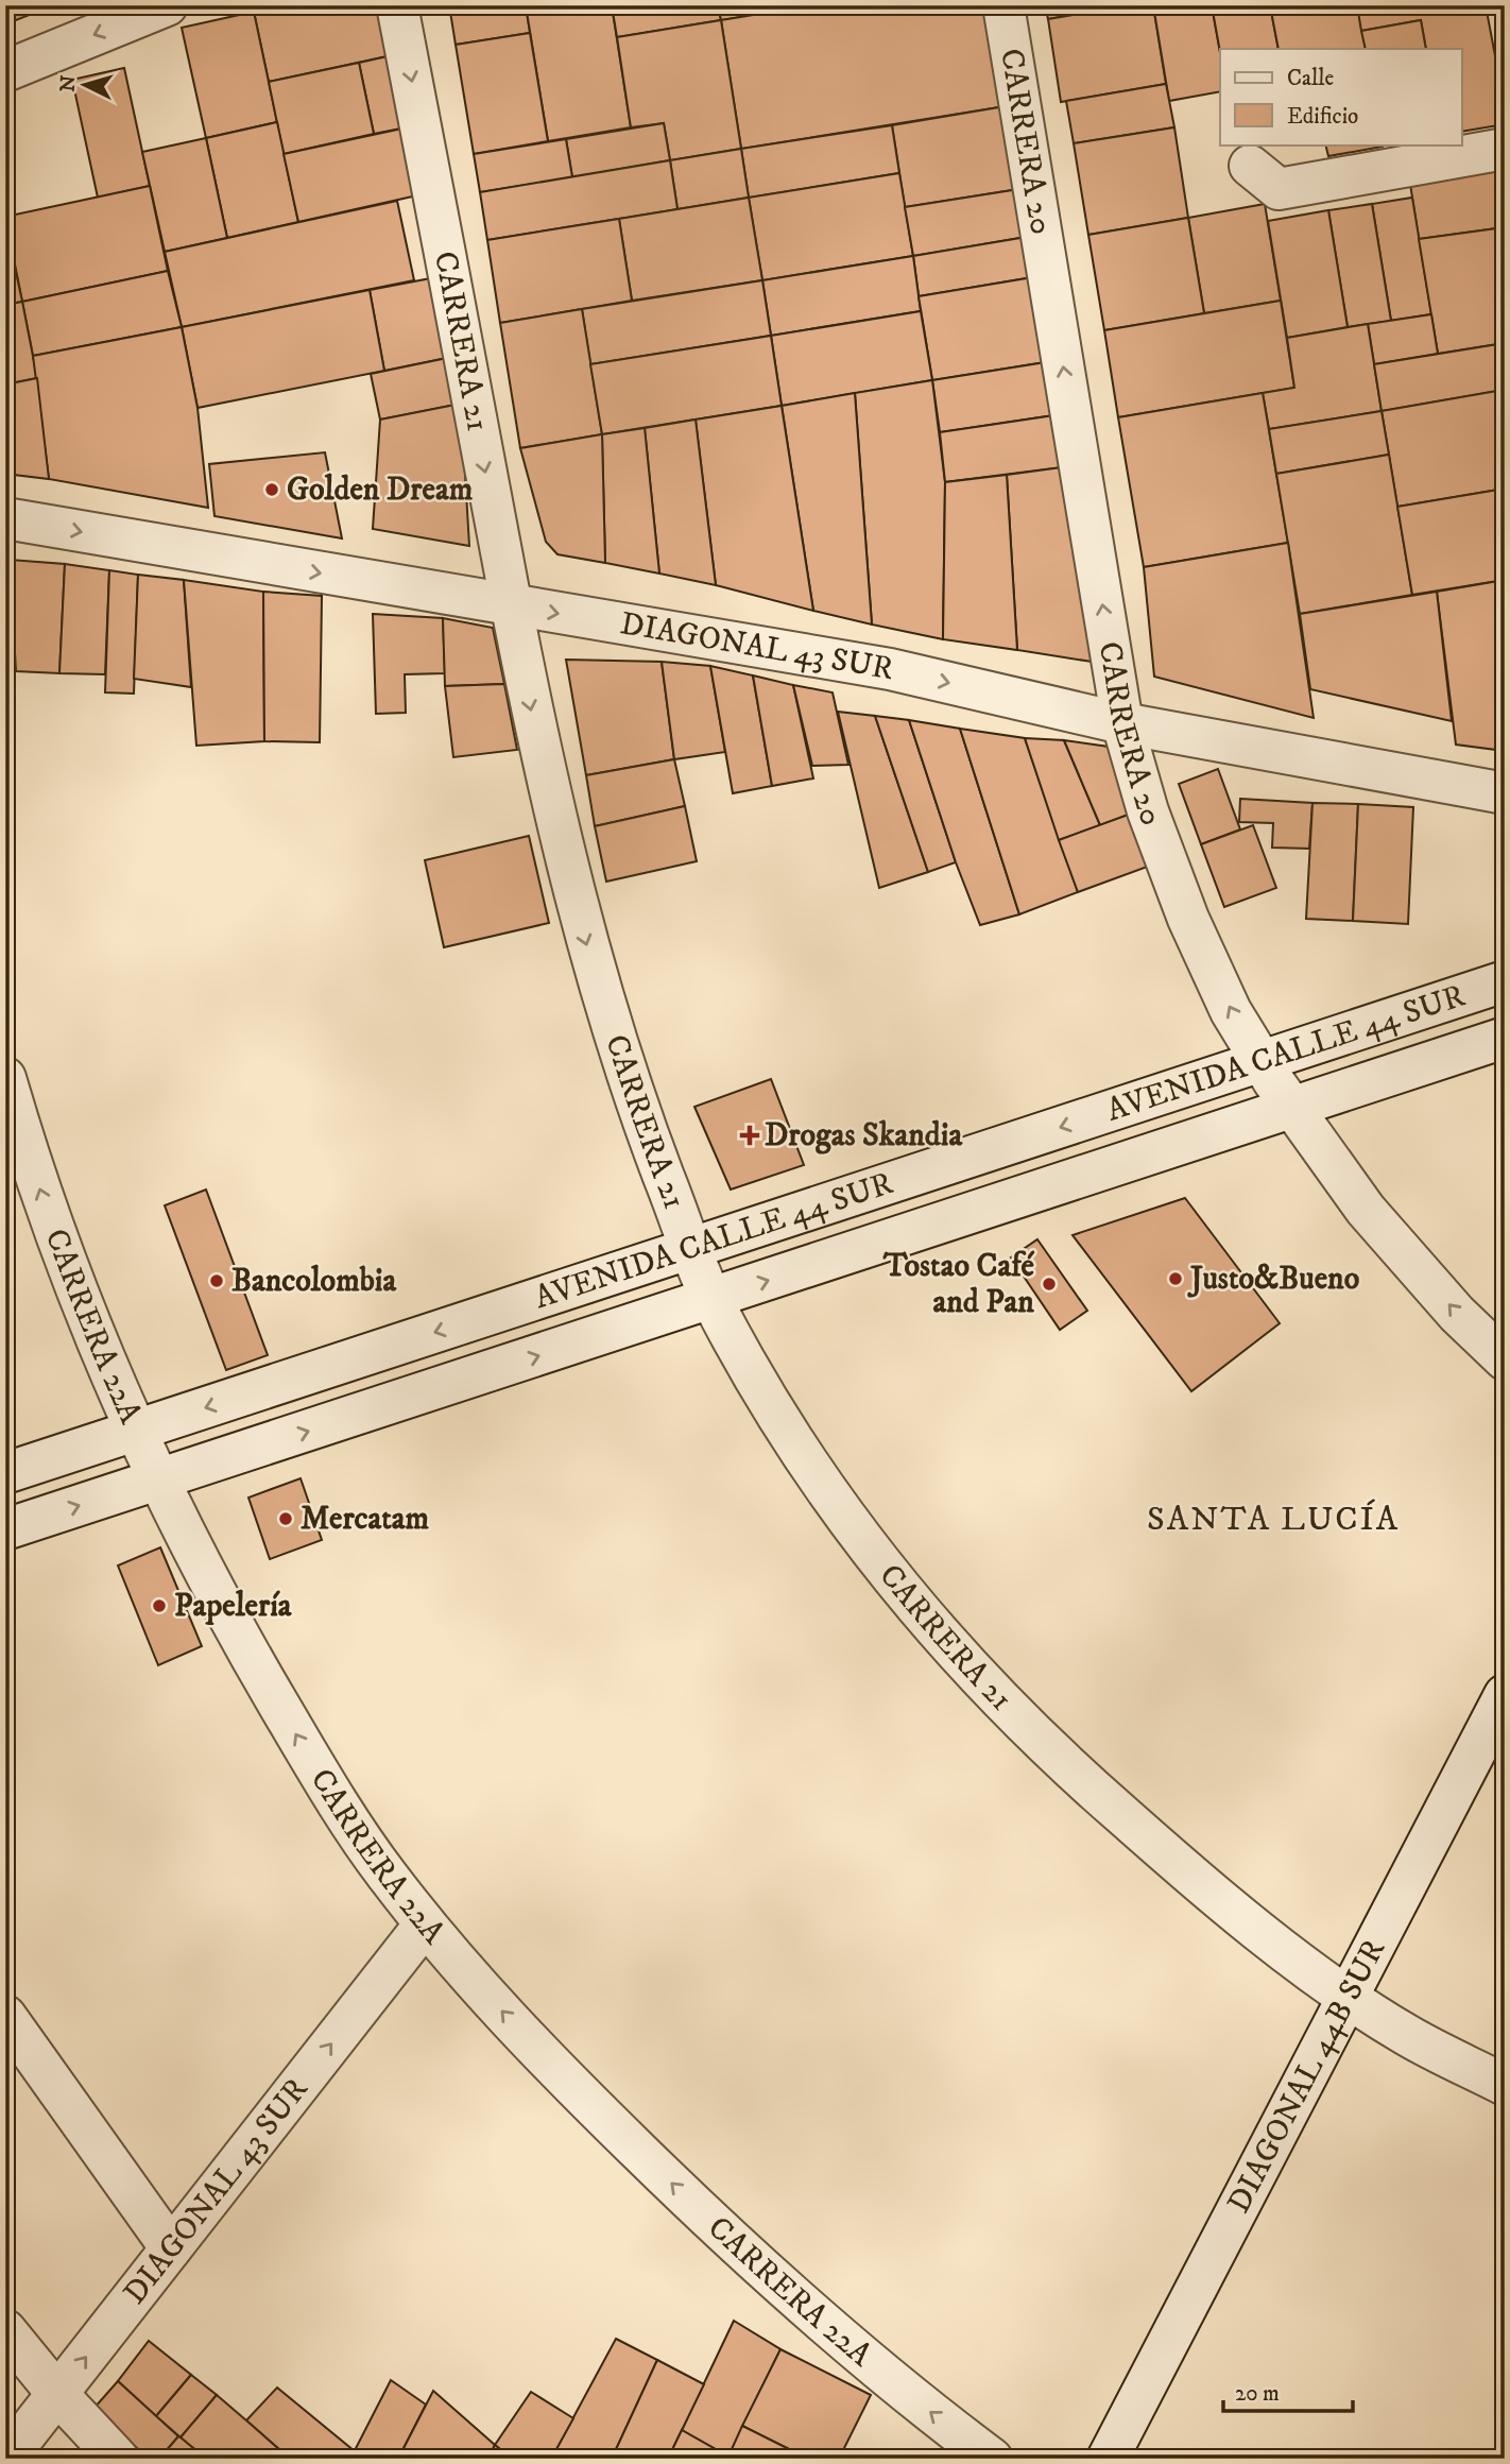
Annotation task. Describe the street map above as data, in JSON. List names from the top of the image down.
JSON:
{
  "streets": {
    "street": [
      "CARRERA 20",
      "CARRERA 21",
      "DIAGONAL 43 SUR",
      "AVENIDA CALLE 44 SUR",
      "CARRERA 22A",
      "DIAGONAL 44B SUR"
    ]
  },
  "crossings": [
    ["CARRERA 20", "DIAGONAL 43 SUR"],
    ["CARRERA 20", "AVENIDA CALLE 44 SUR"],
    ["CARRERA 21", "DIAGONAL 43 SUR"],
    ["CARRERA 21", "AVENIDA CALLE 44 SUR"],
    ["CARRERA 21", "DIAGONAL 44B SUR"],
    ["DIAGONAL 43 SUR", "CARRERA 22A"],
    ["AVENIDA CALLE 44 SUR", "CARRERA 22A"]
  ],
  "one_way": [
    "CARRERA 20",
    "CARRERA 21",
    "DIAGONAL 43 SUR",
    "CARRERA 22A"
  ],
  "districts": ["SANTA LUCÍA"],
  "places": {
    "other": [
      "Golden Dream",
      "Justo&Bueno",
      "Bancolombia",
      "Tostao Café and Pan",
      "Mercatam",
      "Papelería"
    ],
    "health": ["Drogas Skandia"]
  },
  "legend": ["Calle", "Edificio"],
  "scale_bar": "20 m",
  "north": "left"
}
